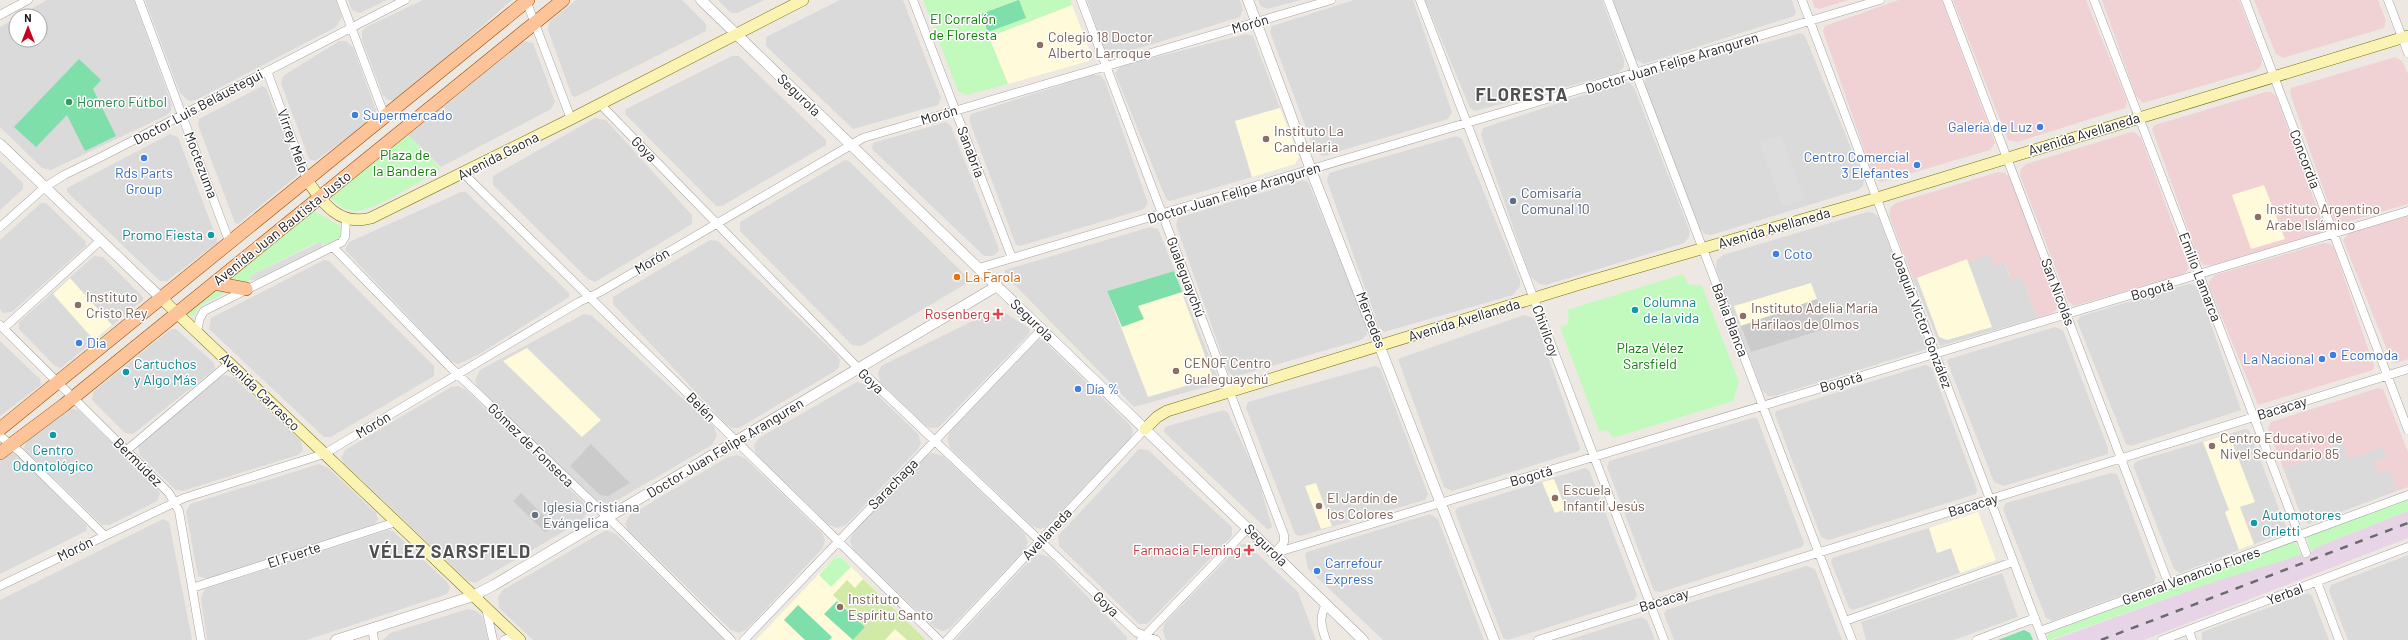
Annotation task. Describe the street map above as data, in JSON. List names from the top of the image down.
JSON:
{
  "streets": {
    "main road": [
      "Avenida Avellaneda",
      "Virrey Melo",
      "Avenida Gaona",
      "Avenida Juan Bautista Justo",
      "Avenida Carrasco"
    ],
    "street": [
      "Morón",
      "Doctor Juan Felipe Aranguren",
      "Segurola",
      "Doctor Luis Beláustegui",
      "Goya",
      "Sanabria",
      "Concordia",
      "Moctezuma",
      "Gualeguaychú",
      "Emilio Lamarca",
      "Bogotá",
      "San Nicolás",
      "Mercedes",
      "Bahía Blanca",
      "Joaquín Victor González",
      "Chivilcoy",
      "Belén",
      "Bacacay",
      "Gómez de Fonseca",
      "Bermúdez",
      "Sarachaga",
      "Avellaneda",
      "El Fuerte",
      "General Venancio Flores",
      "Yerbal"
    ]
  },
  "crossings": [
    ["Morón", "Segurola"],
    ["Morón", "Goya"],
    ["Morón", "Sanabria"],
    ["Morón", "Gualeguaychú"],
    ["Morón", "Mercedes"],
    ["Morón", "Avenida Carrasco"],
    ["Morón", "Belén"],
    ["Morón", "Gómez de Fonseca"],
    ["Morón", "Bermúdez"],
    ["Doctor Juan Felipe Aranguren", "Segurola"],
    ["Doctor Juan Felipe Aranguren", "Goya"],
    ["Doctor Juan Felipe Aranguren", "Sanabria"],
    ["Doctor Juan Felipe Aranguren", "Gualeguaychú"],
    ["Doctor Juan Felipe Aranguren", "Mercedes"],
    ["Doctor Juan Felipe Aranguren", "Bahía Blanca"],
    ["Doctor Juan Felipe Aranguren", "Joaquín Victor González"],
    ["Doctor Juan Felipe Aranguren", "Chivilcoy"],
    ["Doctor Juan Felipe Aranguren", "Avenida Carrasco"],
    ["Doctor Juan Felipe Aranguren", "Belén"],
    ["Doctor Juan Felipe Aranguren", "Gómez de Fonseca"],
    ["Segurola", "Avenida Avellaneda"],
    ["Segurola", "Avenida Gaona"],
    ["Segurola", "Gualeguaychú"],
    ["Segurola", "Bogotá"],
    ["Segurola", "Sarachaga"],
    ["Segurola", "Avellaneda"],
    ["Doctor Luis Beláustegui", "Virrey Melo"],
    ["Doctor Luis Beláustegui", "Moctezuma"],
    ["Doctor Luis Beláustegui", "Avenida Carrasco"],
    ["Avenida Avellaneda", "Concordia"],
    ["Avenida Avellaneda", "Gualeguaychú"],
    ["Avenida Avellaneda", "Emilio Lamarca"],
    ["Avenida Avellaneda", "San Nicolás"],
    ["Avenida Avellaneda", "Mercedes"],
    ["Avenida Avellaneda", "Bahía Blanca"],
    ["Avenida Avellaneda", "Joaquín Victor González"],
    ["Avenida Avellaneda", "Chivilcoy"],
    ["Avenida Avellaneda", "Avellaneda"],
    ["Virrey Melo", "Avenida Gaona"],
    ["Virrey Melo", "Avenida Juan Bautista Justo"],
    ["Goya", "Avenida Gaona"],
    ["Goya", "Sarachaga"],
    ["Goya", "Avellaneda"],
    ["Avenida Gaona", "Belén"],
    ["Concordia", "Bogotá"],
    ["Concordia", "Bacacay"],
    ["Moctezuma", "Avenida Juan Bautista Justo"],
    ["Avenida Juan Bautista Justo", "Avenida Carrasco"],
    ["Avenida Juan Bautista Justo", "Bermúdez"],
    ["Gualeguaychú", "Bogotá"],
    ["Emilio Lamarca", "Bogotá"],
    ["Emilio Lamarca", "Bacacay"],
    ["Emilio Lamarca", "General Venancio Flores"],
    ["Bogotá", "San Nicolás"],
    ["Bogotá", "Mercedes"],
    ["Bogotá", "Bahía Blanca"],
    ["Bogotá", "Joaquín Victor González"],
    ["Bogotá", "Chivilcoy"],
    ["San Nicolás", "Bacacay"],
    ["San Nicolás", "General Venancio Flores"],
    ["Bahía Blanca", "Bacacay"],
    ["Joaquín Victor González", "Bacacay"],
    ["Joaquín Victor González", "General Venancio Flores"],
    ["Chivilcoy", "Bacacay"],
    ["Avenida Carrasco", "El Fuerte"],
    ["Belén", "Sarachaga"],
    ["Bermúdez", "El Fuerte"]
  ],
  "districts": ["FLORESTA", "VÉLEZ SARSFIELD"],
  "parks": ["El Corralón de Floresta", "Plaza de la Bandera", "Plaza Vélez Sarsfield"],
  "places": {
    "other": [
      "Colegio 18 Doctor Alberto Larroque",
      "Homero Fútbol",
      "Supermercado",
      "Galería de Luz",
      "Instituto La Candelaria",
      "Rds Parts Group",
      "Centro Comercial 3 Elefantes",
      "Comisaría Comunal 10",
      "Instituto Argentino Arabe Islámico",
      "Promo Fiesta",
      "Coto",
      "La Farola",
      "Instituto Cristo Rey",
      "Columna de la vida",
      "Instituto Adelia María Harilaos de Olmos",
      "Dia",
      "Ecomoda",
      "La Nacional",
      "CENOF Centro Gualeguaychú",
      "Cartuchos y Algo Más",
      "Día %",
      "Centro Odontológico",
      "Centro Educativo de Nivel Secundario 85",
      "Escuela Infantil Jesús",
      "El Jardín de los Colores",
      "Iglesia Cristiana Evángelica",
      "Automotores Orletti",
      "Carrefour Express",
      "Instituto Espíritu Santo"
    ],
    "health": ["Rosenberg", "Farmacia Fleming"]
  },
  "north": "top"
}
